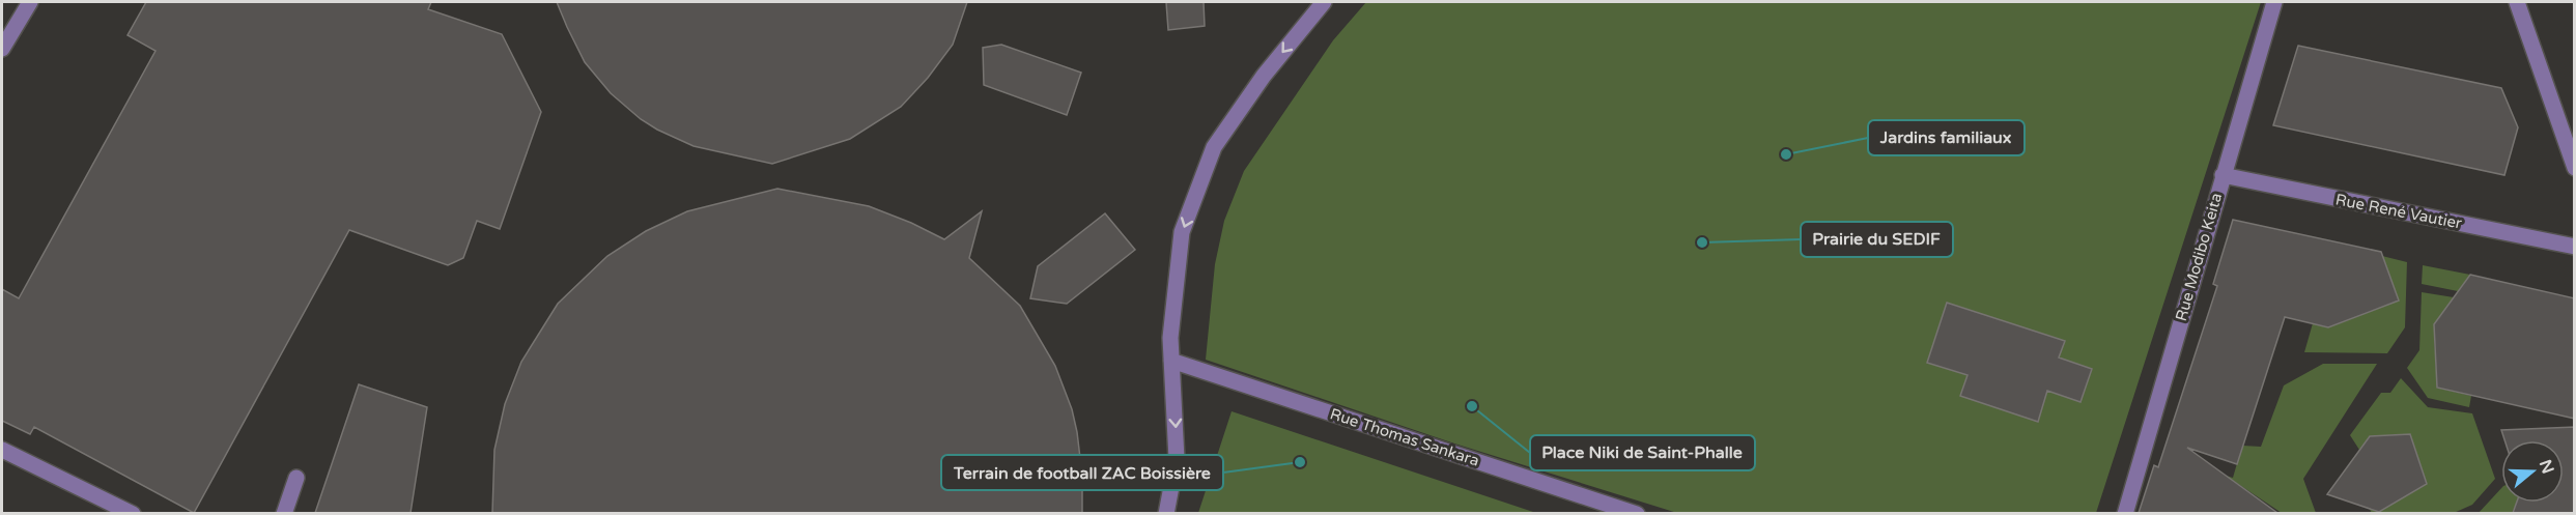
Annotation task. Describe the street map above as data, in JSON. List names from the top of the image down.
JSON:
{
  "streets": {
    "street": ["Rue René Vautier", "Rue Modibo Keita", "Rue Thomas Sankara"]
  },
  "crossings": [
    ["Rue René Vautier", "Rue Modibo Keita"]
  ],
  "places": [
    "Jardins familiaux",
    "Prairie du SEDIF",
    "Place Niki de Saint-Phalle",
    "Terrain de football ZAC Boissière"
  ],
  "north": "right"
}
